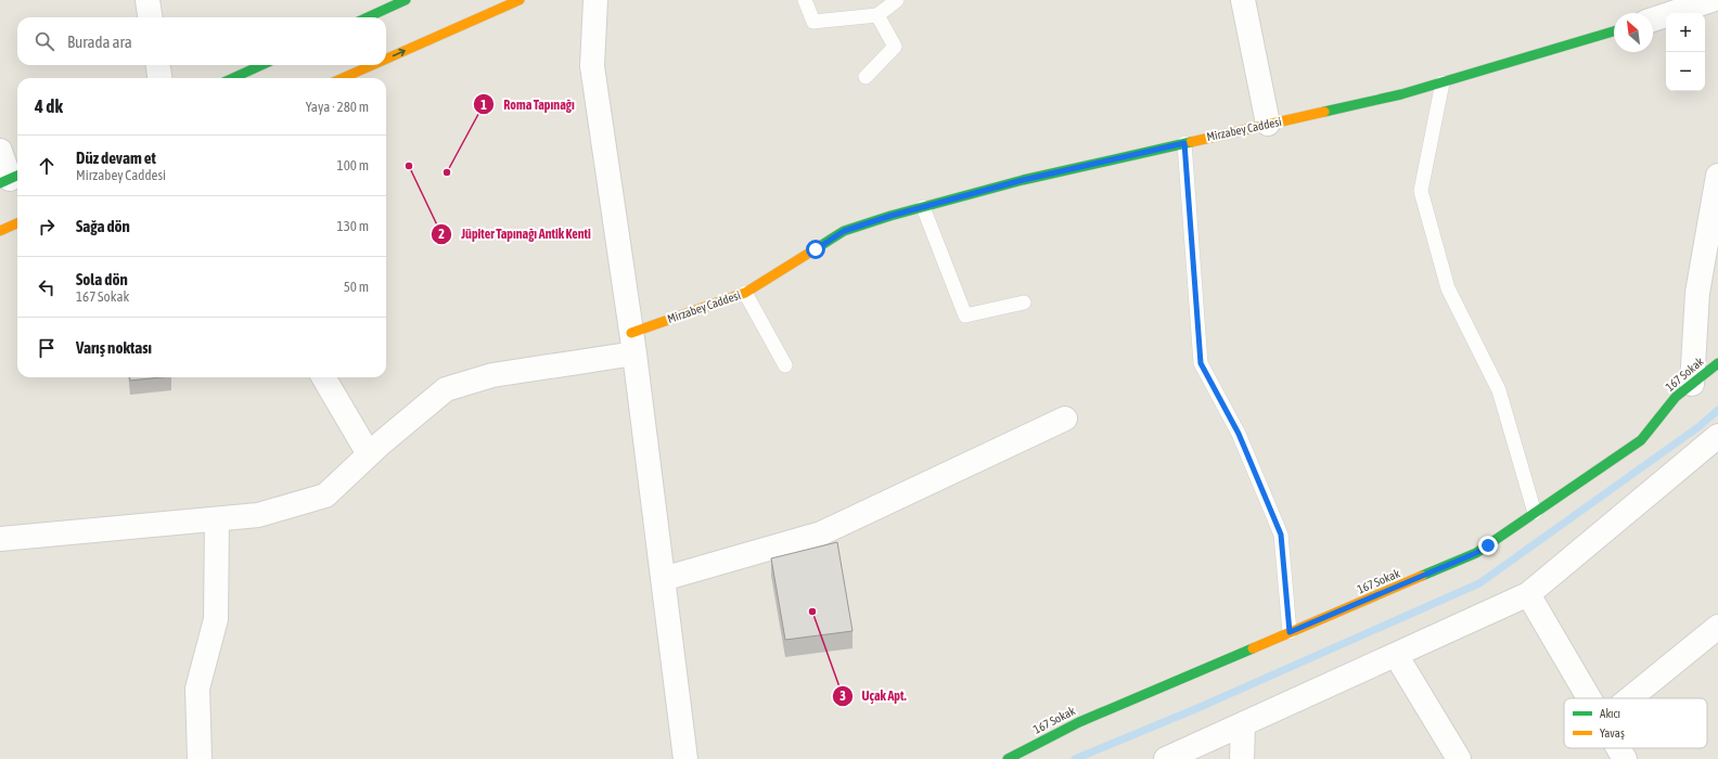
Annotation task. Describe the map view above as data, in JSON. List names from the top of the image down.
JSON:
{
  "streets": {
    "street": ["Mirzabey Caddesi", "167 Sokak"]
  },
  "places": ["Jüpiter Tapınağı Antik Kenti", "Roma Tapınağı", "Uçak Apt."],
  "legend": ["Akıcı", "Yavaş"],
  "north": "top left",
  "page": {
    "map_buttons": ["+", "−"],
    "search": "Burada ara",
    "heading": ["4 dk", "Yaya · 280 m"],
    "list": [
      ["Düz devam et", "Mirzabey Caddesi", "100 m"],
      ["Sağa dön", "130 m"],
      ["Sola dön", "167 Sokak", "50 m"],
      "Varış noktası"
    ]
  }
}
